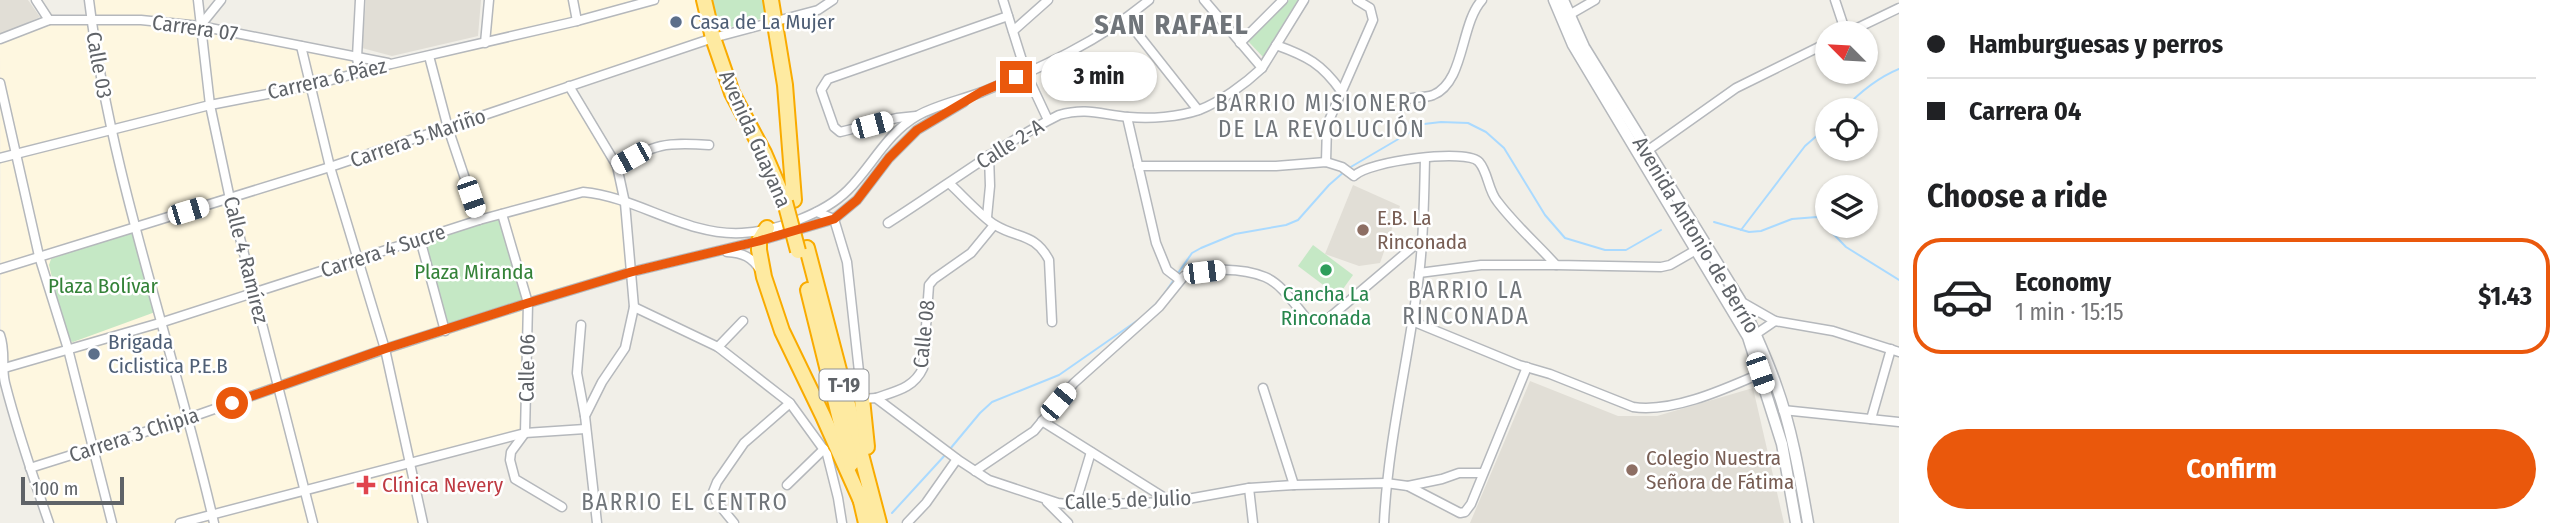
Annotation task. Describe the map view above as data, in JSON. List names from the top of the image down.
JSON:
{
  "streets": {
    "highway": ["Avenida Guayana", "T-19"],
    "street": [
      "Carrera 07",
      "Calle 03",
      "Carrera 6 Páez",
      "Carrera 5 Mariño",
      "Calle 2-A",
      "Avenida Antonio de Berrío",
      "Carrera 4 Sucre",
      "Calle 4 Ramírez",
      "Calle 08",
      "Calle 06",
      "Carrera 3 Chipia",
      "Calle 5 de Julio"
    ]
  },
  "crossings": [
    ["Carrera 07", "Calle 03"],
    ["Carrera 07", "Carrera 6 Páez"],
    ["Carrera 07", "Calle 4 Ramírez"],
    ["Calle 03", "Carrera 6 Páez"],
    ["Calle 03", "Carrera 5 Mariño"],
    ["Calle 03", "Carrera 4 Sucre"],
    ["Calle 03", "Carrera 3 Chipia"],
    ["Carrera 6 Páez", "Calle 4 Ramírez"],
    ["Carrera 5 Mariño", "Avenida Guayana"],
    ["Carrera 5 Mariño", "Calle 4 Ramírez"],
    ["Carrera 4 Sucre", "Calle 4 Ramírez"],
    ["Carrera 4 Sucre", "Calle 06"],
    ["Calle 4 Ramírez", "Carrera 3 Chipia"],
    ["Calle 08", "Calle 5 de Julio"],
    ["Calle 06", "Carrera 3 Chipia"]
  ],
  "districts": [
    "SAN RAFAEL",
    "BARRIO MISIONERO DE LA REVOLUCIÓN",
    "BARRIO LA RINCONADA",
    "BARRIO EL CENTRO"
  ],
  "parks": ["Plaza Miranda", "Plaza Bolívar"],
  "places": {
    "other": [
      "Casa de La Mujer",
      "E.B. La Rinconada",
      "Cancha La Rinconada",
      "Brigada Ciclistica P.E.B",
      "Colegio Nuestra Señora de Fátima"
    ],
    "health": ["Clínica Nevery"]
  },
  "scale_bar": "100 m",
  "north": "top left",
  "page": {
    "banner": ["Hamburguesas y perros", "Carrera 04"],
    "bubble": "3 min",
    "heading": "Choose a ride",
    "list": [
      {
        "name": "Economy",
        "note": "1 min · 15:15",
        "value": "$1.43"
      }
    ],
    "buttons": "Confirm",
    "scale": "100 m"
  }
}
